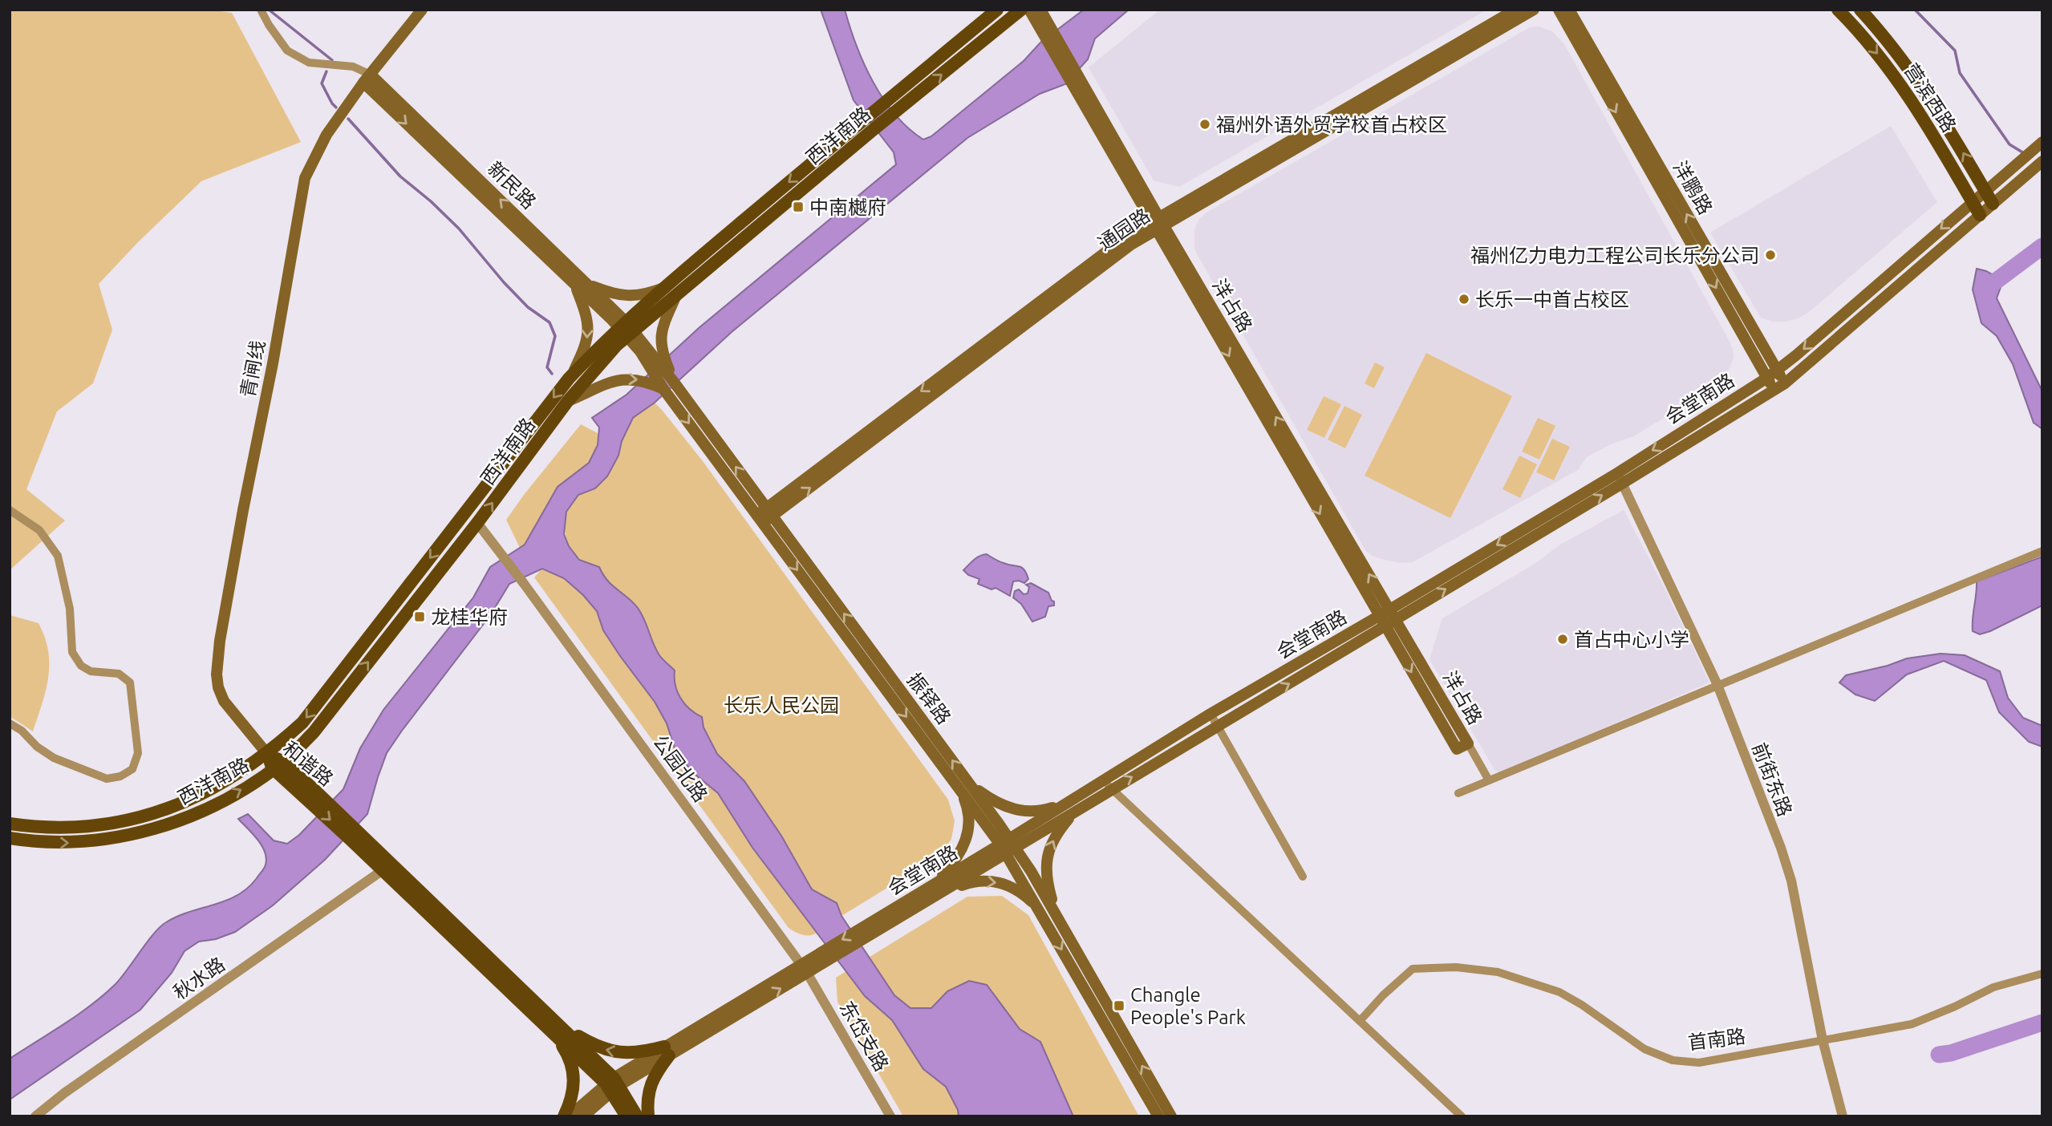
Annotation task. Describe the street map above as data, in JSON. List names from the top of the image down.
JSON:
{
  "streets": {
    "main road": [
      "营滨西路",
      "西洋南路",
      "新民路",
      "洋鹏路",
      "通园路",
      "洋占路",
      "青闸线",
      "会堂南路",
      "振铎路",
      "和谐路"
    ],
    "street": [
      "公园北路",
      "前街东路",
      "秋水路",
      "东岱支路",
      "首南路"
    ]
  },
  "crossings": [
    ["营滨西路", "会堂南路"],
    ["西洋南路", "新民路"],
    ["西洋南路", "青闸线"],
    ["西洋南路", "振铎路"],
    ["西洋南路", "和谐路"],
    ["西洋南路", "公园北路"],
    ["新民路", "青闸线"],
    ["新民路", "振铎路"],
    ["洋鹏路", "会堂南路"],
    ["通园路", "洋占路"],
    ["通园路", "振铎路"],
    ["洋占路", "会堂南路"],
    ["青闸线", "和谐路"],
    ["会堂南路", "振铎路"],
    ["会堂南路", "和谐路"],
    ["会堂南路", "公园北路"],
    ["会堂南路", "前街东路"],
    ["会堂南路", "东岱支路"],
    ["和谐路", "秋水路"],
    ["公园北路", "东岱支路"],
    ["前街东路", "首南路"]
  ],
  "parks": ["长乐人民公园"],
  "places": {
    "other": [
      "福州外语外贸学校首占校区",
      "福州亿力电力工程公司长乐分公司",
      "长乐一中首占校区",
      "首占中心小学"
    ],
    "transit": ["中南樾府", "龙桂华府", "Changle People's Park"]
  }
}
